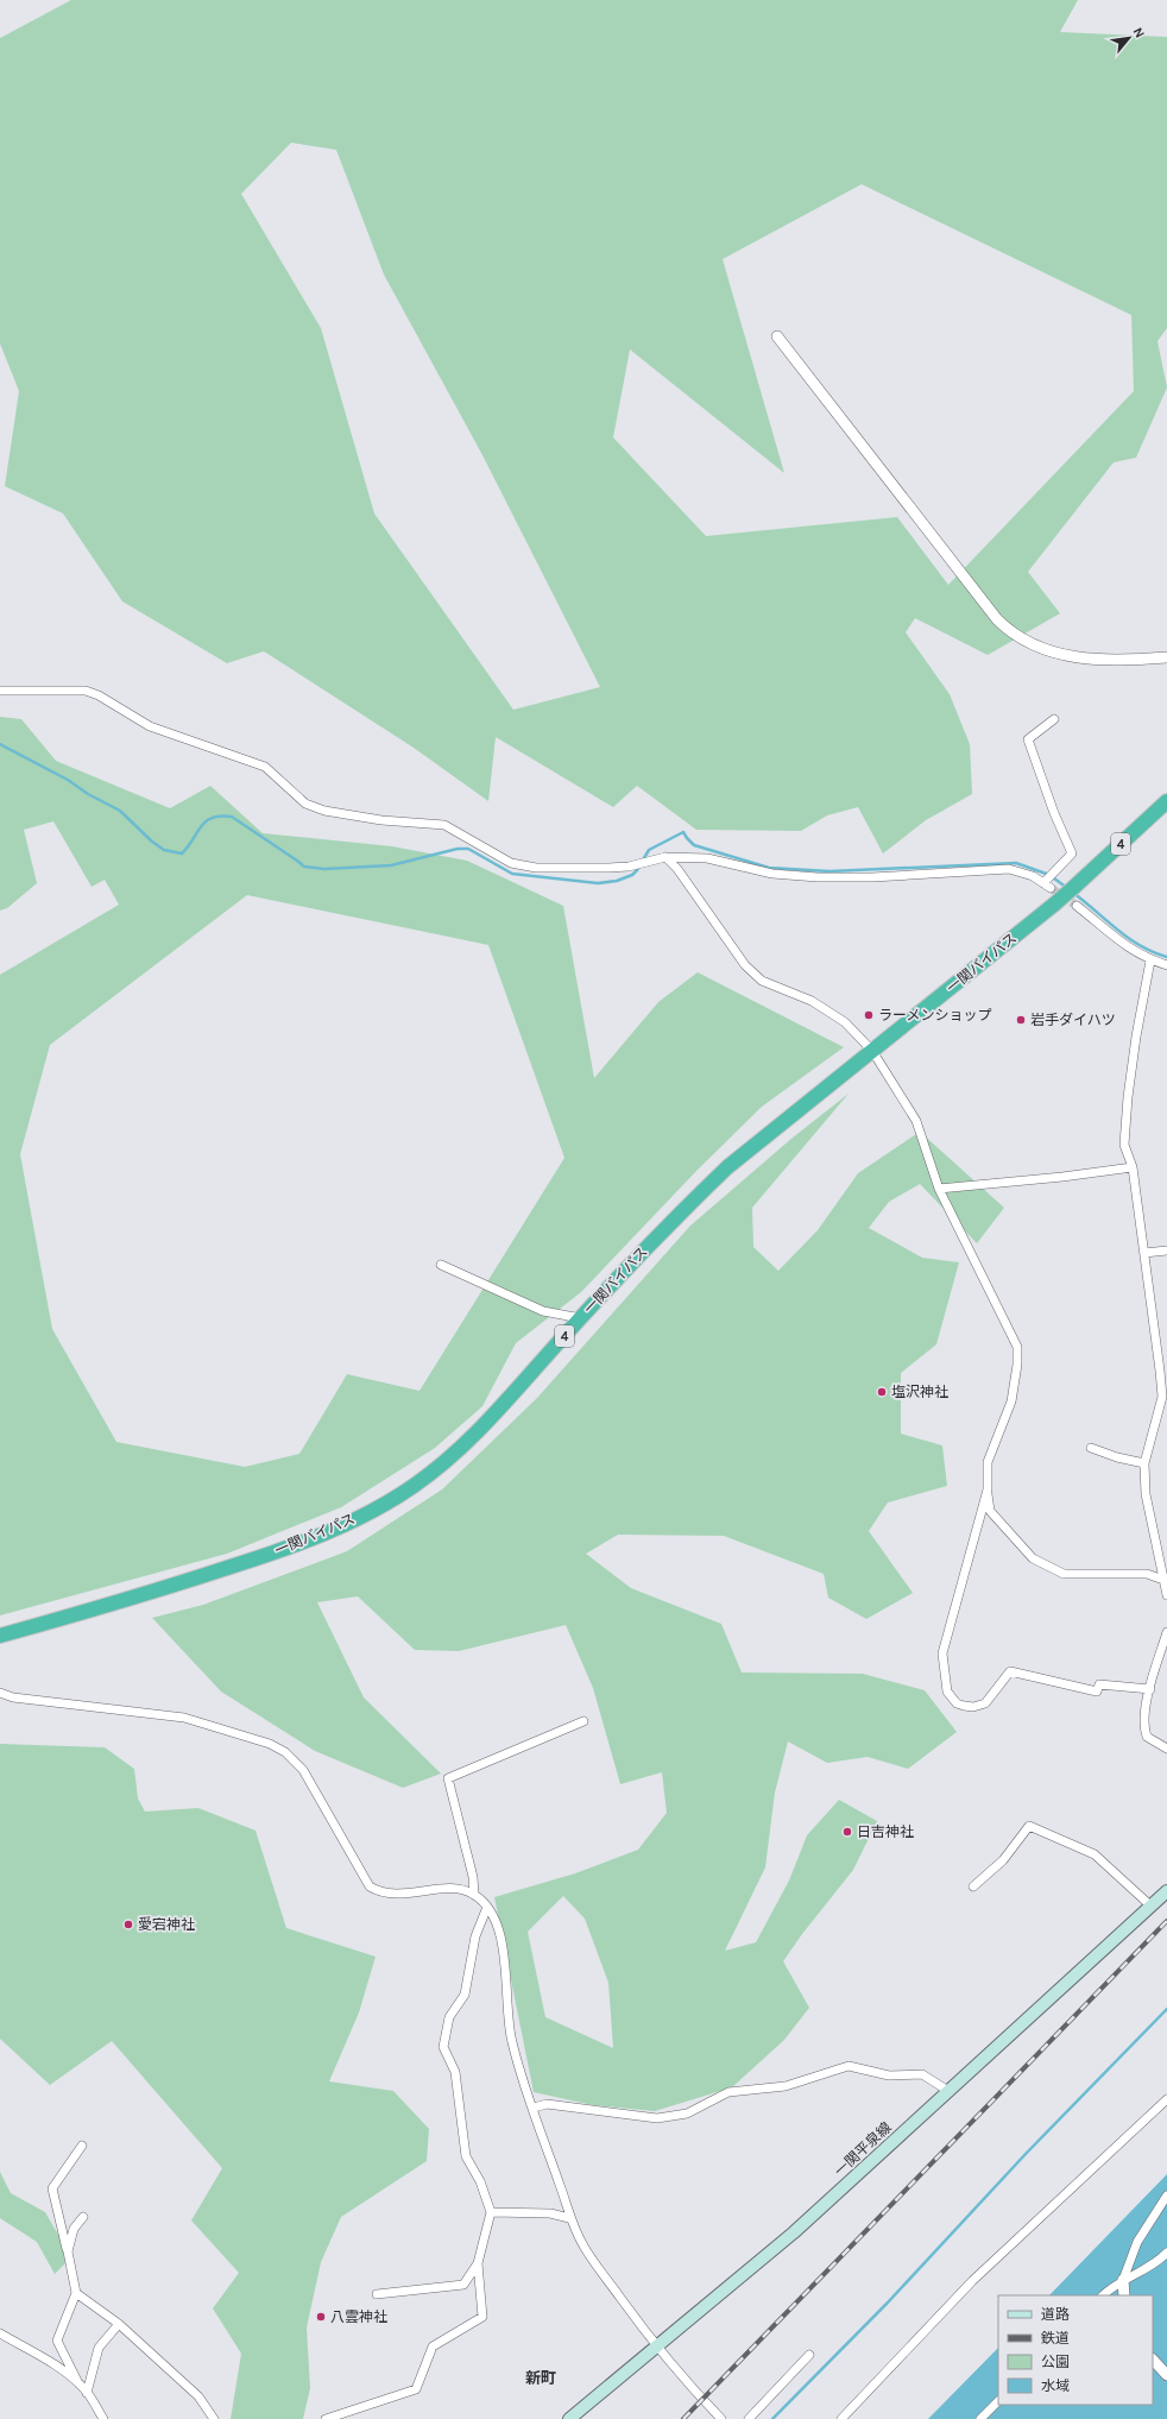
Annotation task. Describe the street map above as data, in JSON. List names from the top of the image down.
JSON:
{
  "streets": {
    "highway": ["4", "一関バイパス"],
    "main road": ["一関平泉線"]
  },
  "districts": ["新町"],
  "places": [
    "ラーメンショップ",
    "岩手ダイハツ",
    "塩沢神社",
    "日吉神社",
    "愛宕神社",
    "八雲神社"
  ],
  "legend": [
    "道路",
    "鉄道",
    "公園",
    "水域"
  ],
  "north": "top right"
}
